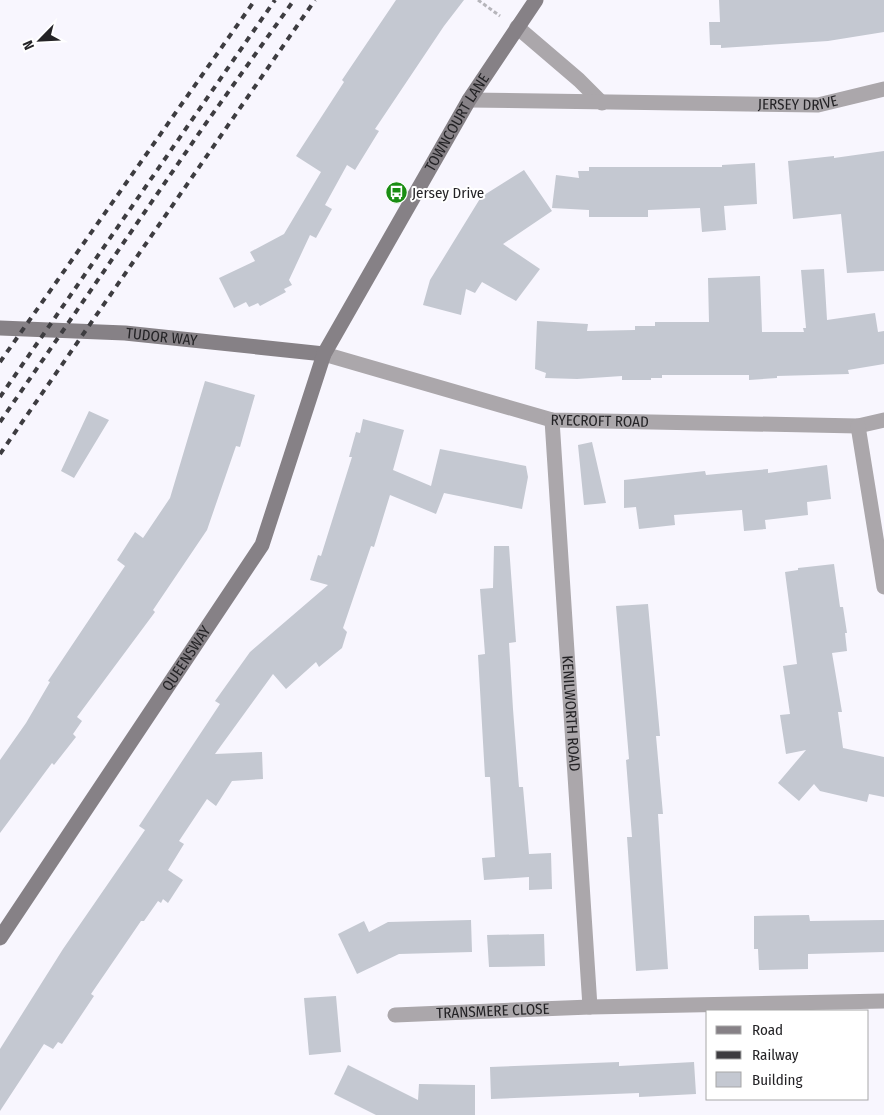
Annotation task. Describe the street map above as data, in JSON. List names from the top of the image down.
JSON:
{
  "streets": {
    "street": [
      "JERSEY DRIVE",
      "TOWNCOURT LANE",
      "TUDOR WAY",
      "RYECROFT ROAD",
      "QUEENSWAY",
      "KENILWORTH ROAD",
      "TRANSMERE CLOSE"
    ]
  },
  "crossings": [
    ["JERSEY DRIVE", "TOWNCOURT LANE"],
    ["TOWNCOURT LANE", "TUDOR WAY"],
    ["TOWNCOURT LANE", "RYECROFT ROAD"],
    ["TOWNCOURT LANE", "QUEENSWAY"],
    ["TUDOR WAY", "RYECROFT ROAD"],
    ["TUDOR WAY", "QUEENSWAY"],
    ["RYECROFT ROAD", "QUEENSWAY"],
    ["RYECROFT ROAD", "KENILWORTH ROAD"],
    ["KENILWORTH ROAD", "TRANSMERE CLOSE"]
  ],
  "places": {
    "bus stop": ["Jersey Drive"]
  },
  "legend": ["Road", "Railway", "Building"],
  "north": "bottom left"
}
